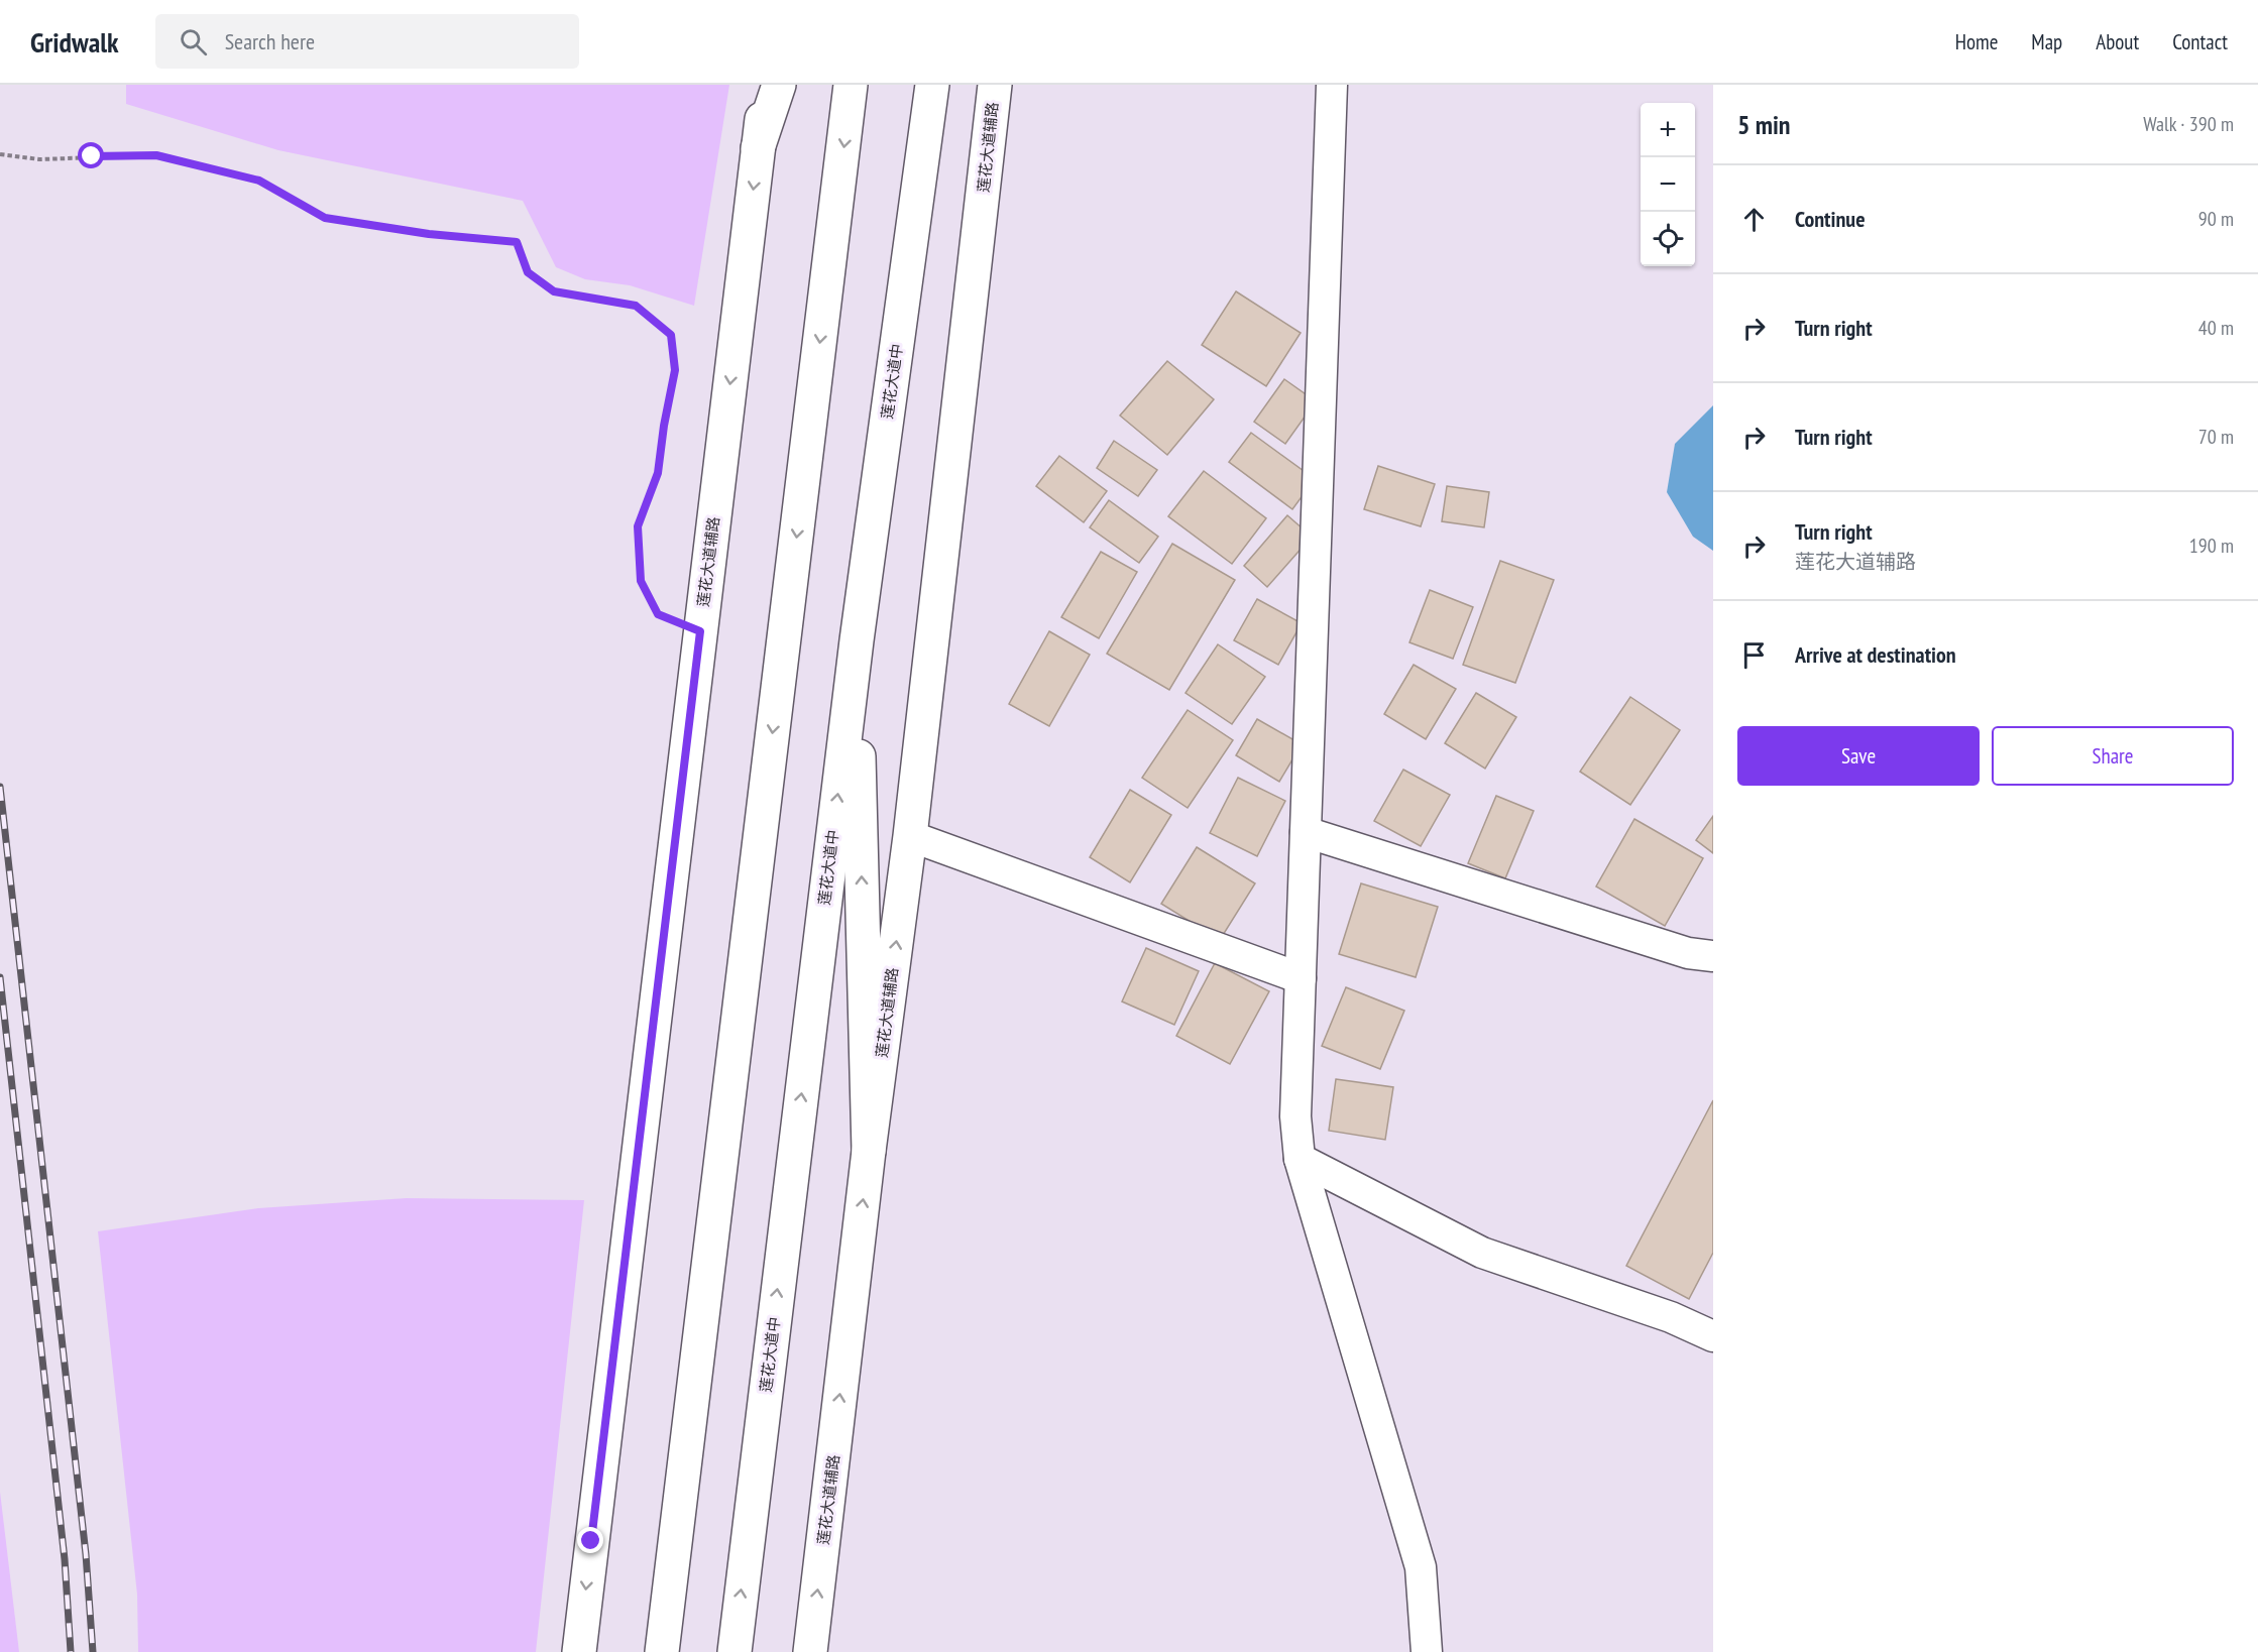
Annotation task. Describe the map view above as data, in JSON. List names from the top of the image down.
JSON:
{
  "streets": {
    "main road": ["莲花大道辅路", "莲花大道中"]
  },
  "page": {
    "header": "Gridwalk",
    "search": "Search here",
    "nav": [
      "Home",
      "Map",
      "About",
      "Contact"
    ],
    "heading": ["5 min", "Walk · 390 m"],
    "map_buttons": ["+", "−"],
    "list": [
      ["Continue", "90 m"],
      ["Turn right", "40 m"],
      ["Turn right", "70 m"],
      ["Turn right", "莲花大道辅路", "190 m"],
      "Arrive at destination"
    ],
    "buttons": ["Save", "Share"]
  }
}
